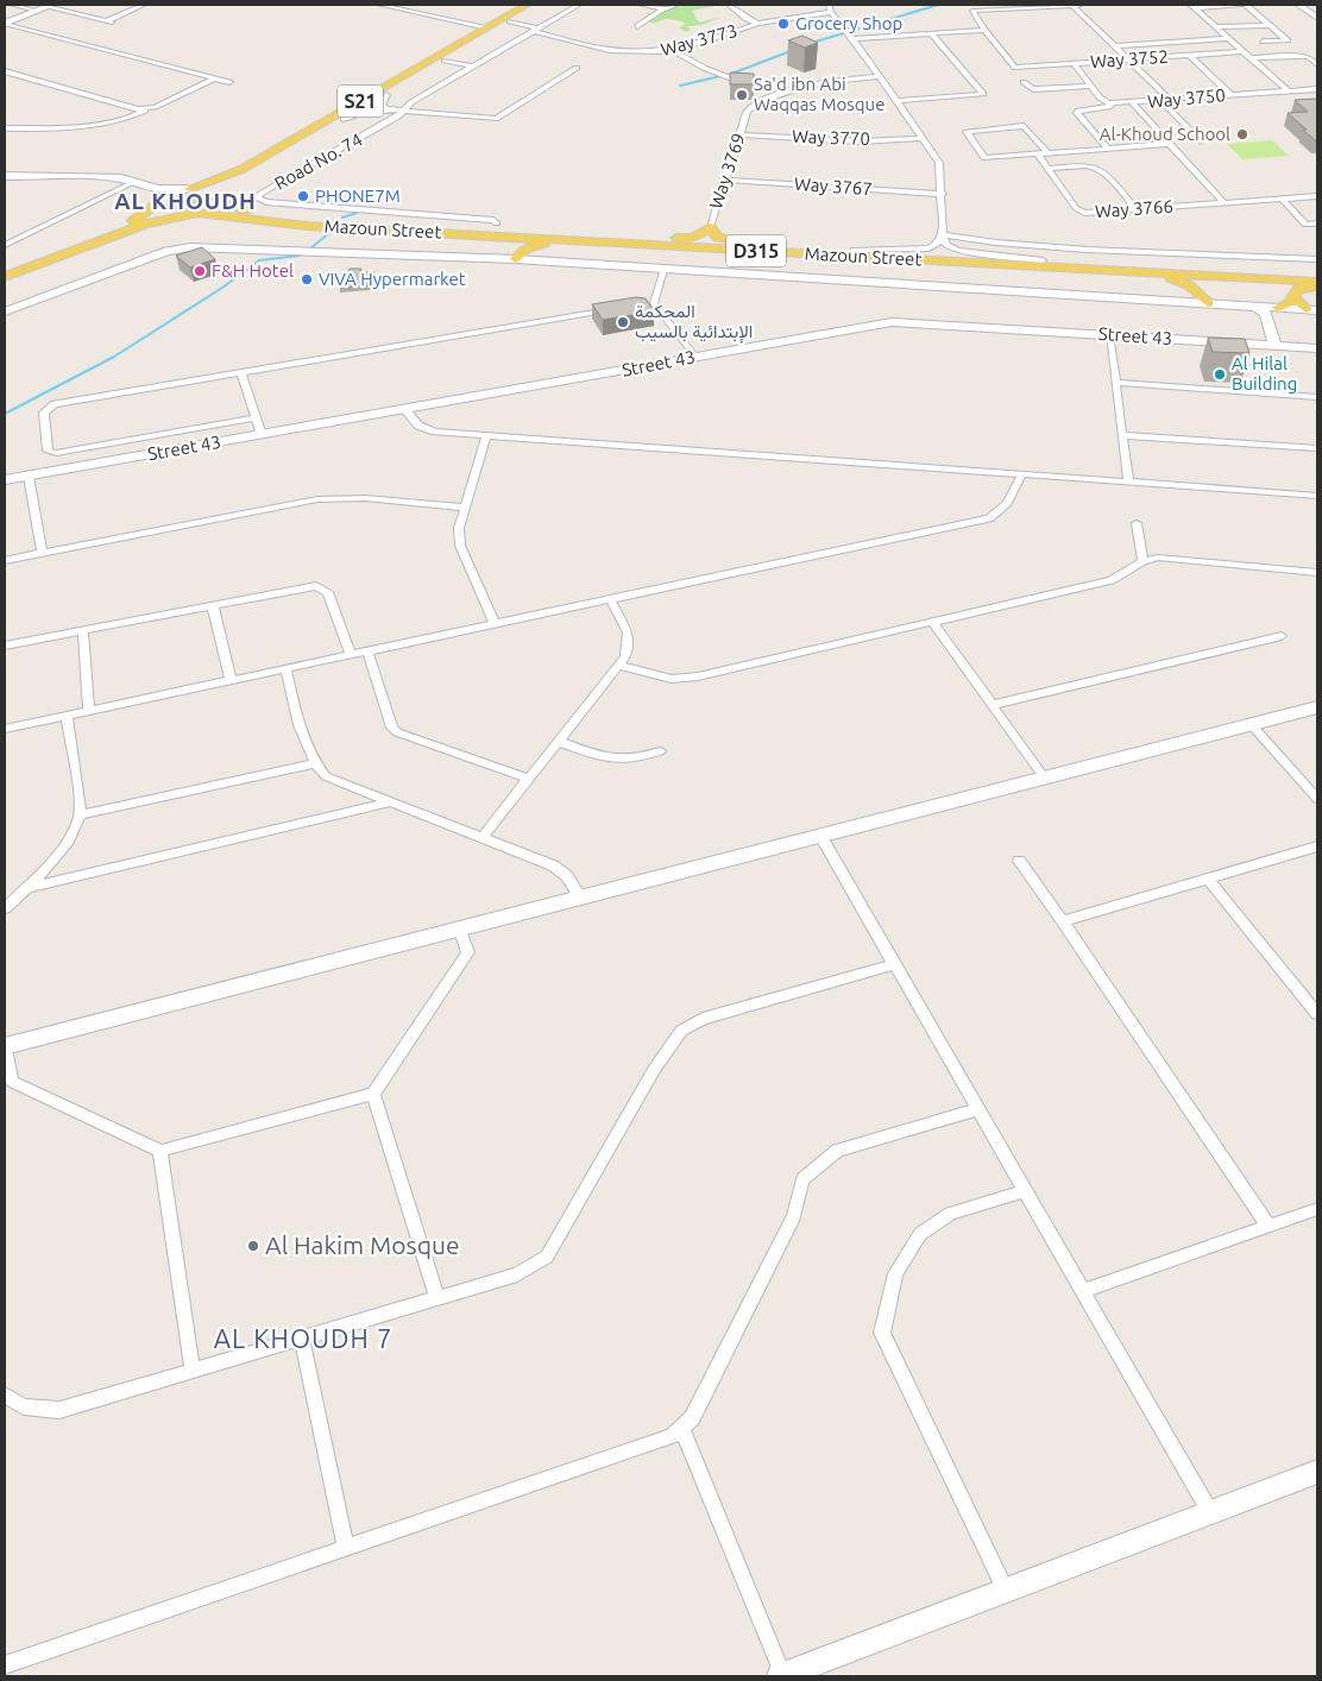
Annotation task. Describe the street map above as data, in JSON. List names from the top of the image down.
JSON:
{
  "streets": {
    "main road": ["S21", "Mazoun Street", "D315"],
    "street": [
      "Way 3773",
      "Way 3752",
      "Way 3750",
      "Way 3770",
      "Road No. 74",
      "Way 3769",
      "Way 3767",
      "Way 3766",
      "Street 43"
    ]
  },
  "crossings": [
    ["Way 3773", "Road No. 74"],
    ["S21", "Road No. 74"],
    ["S21", "Mazoun Street"],
    ["Way 3770", "Way 3769"],
    ["Way 3769", "Way 3767"]
  ],
  "districts": ["AL KHOUDH", "AL KHOUDH 7"],
  "places": [
    "Grocery Shop",
    "Sa'd ibn Abi Waqqas Mosque",
    "Al-Khoud School",
    "PHONE7M",
    "F&H Hotel",
    "VIVA Hypermarket",
    "المحكمة الإبتدائية بالسيب",
    "Al Hilal Building",
    "Al Hakim Mosque"
  ]
}
